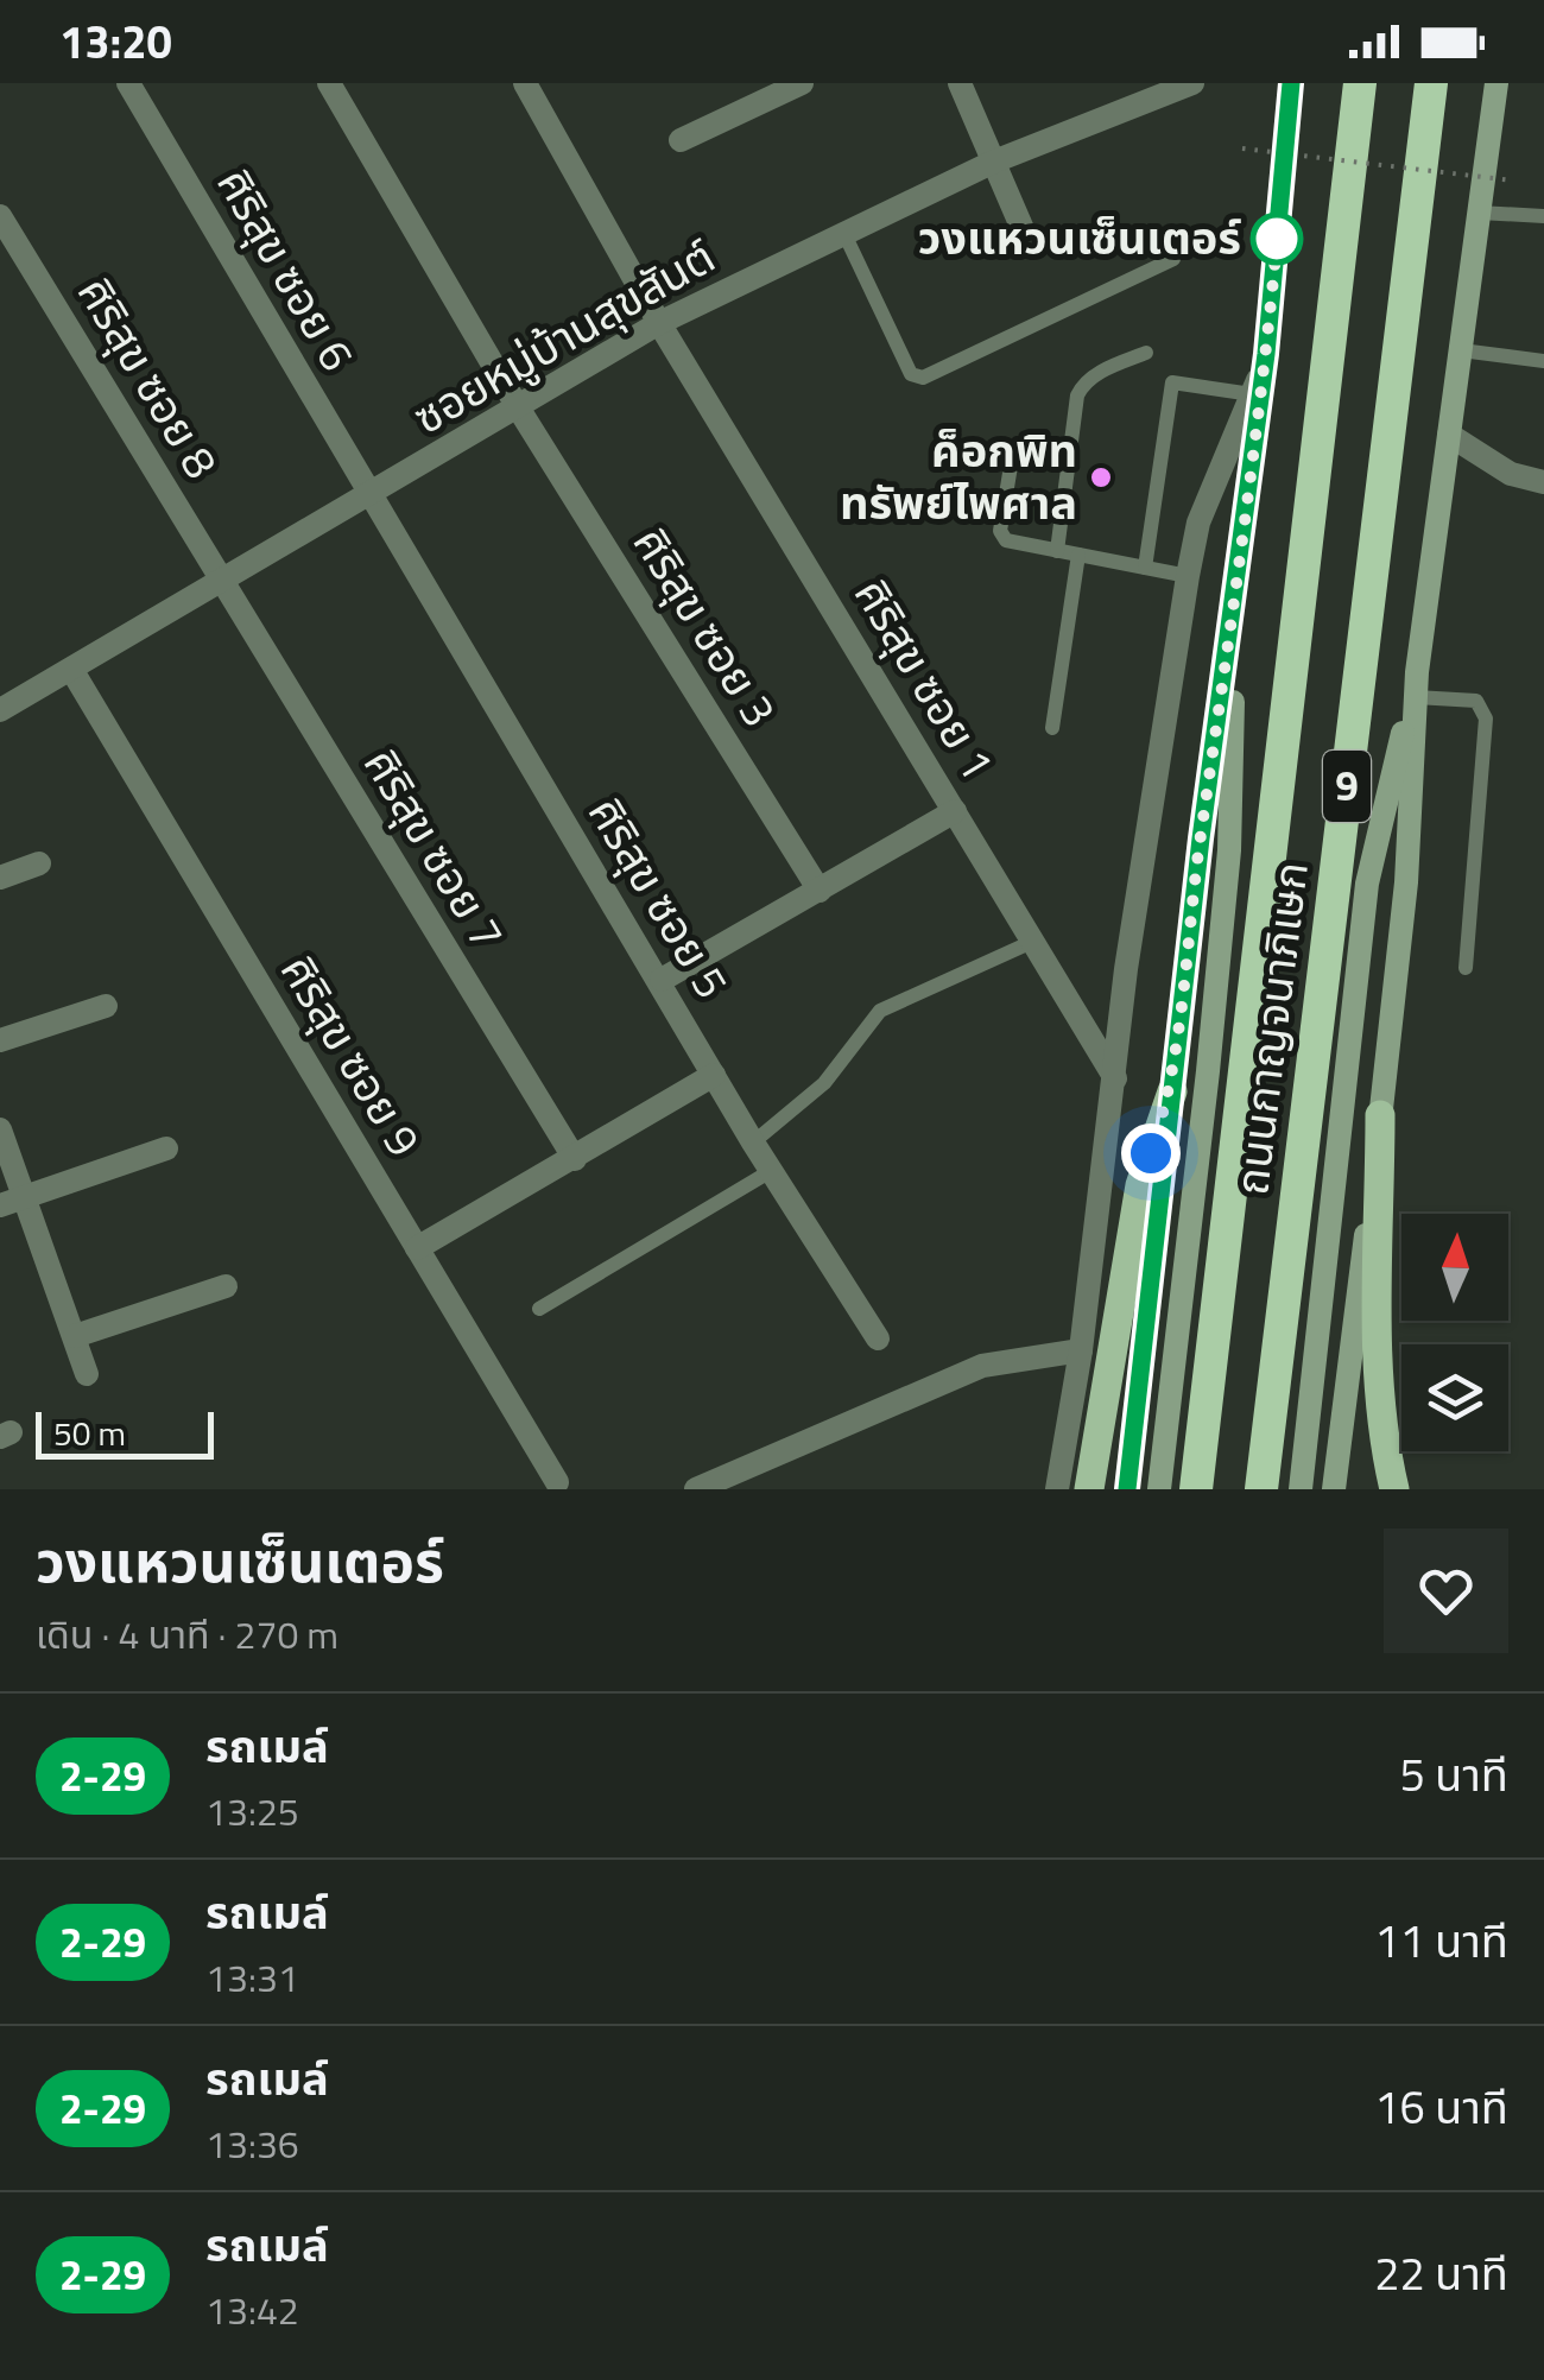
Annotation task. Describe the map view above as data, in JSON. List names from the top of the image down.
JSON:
{
  "streets": {
    "highway": ["9", "ถนนกาญจนาภิเษก"],
    "street": [
      "ศิริสุข ซอย 6",
      "ซอยหมู่บ้านสุขสันต์",
      "ศิริสุข ซอย 8",
      "ศิริสุข ซอย 3",
      "ศิริสุข ซอย 1",
      "ศิริสุข ซอย 7",
      "ศิริสุข ซอย 5",
      "ศิริสุข ซอย 9"
    ]
  },
  "crossings": [
    ["ศิริสุข ซอย 6", "ซอยหมู่บ้านสุขสันต์"],
    ["ศิริสุข ซอย 6", "ศิริสุข ซอย 5"],
    ["ซอยหมู่บ้านสุขสันต์", "ศิริสุข ซอย 8"],
    ["ซอยหมู่บ้านสุขสันต์", "ศิริสุข ซอย 3"],
    ["ซอยหมู่บ้านสุขสันต์", "ศิริสุข ซอย 1"],
    ["ซอยหมู่บ้านสุขสันต์", "ศิริสุข ซอย 7"],
    ["ซอยหมู่บ้านสุขสันต์", "ศิริสุข ซอย 5"],
    ["ซอยหมู่บ้านสุขสันต์", "ศิริสุข ซอย 9"],
    ["ศิริสุข ซอย 8", "ศิริสุข ซอย 7"]
  ],
  "places": ["วงแหวนเซ็นเตอร์", "ค็อกพิท ทรัพย์ไพศาล"],
  "lines": ["bus line 2-29"],
  "scale_bar": "50 m",
  "north": "top",
  "page": {
    "status": "13:20",
    "scale": "50 m",
    "heading": ["วงแหวนเซ็นเตอร์", "เดิน · 4 นาที · 270 m"],
    "list": [
      {
        "mark": "2-29",
        "name": "รถเมล์",
        "note": "13:25",
        "value": "5 นาที"
      },
      {
        "mark": "2-29",
        "name": "รถเมล์",
        "note": "13:31",
        "value": "11 นาที"
      },
      {
        "mark": "2-29",
        "name": "รถเมล์",
        "note": "13:36",
        "value": "16 นาที"
      },
      {
        "mark": "2-29",
        "name": "รถเมล์",
        "note": "13:42",
        "value": "22 นาที"
      }
    ]
  }
}
